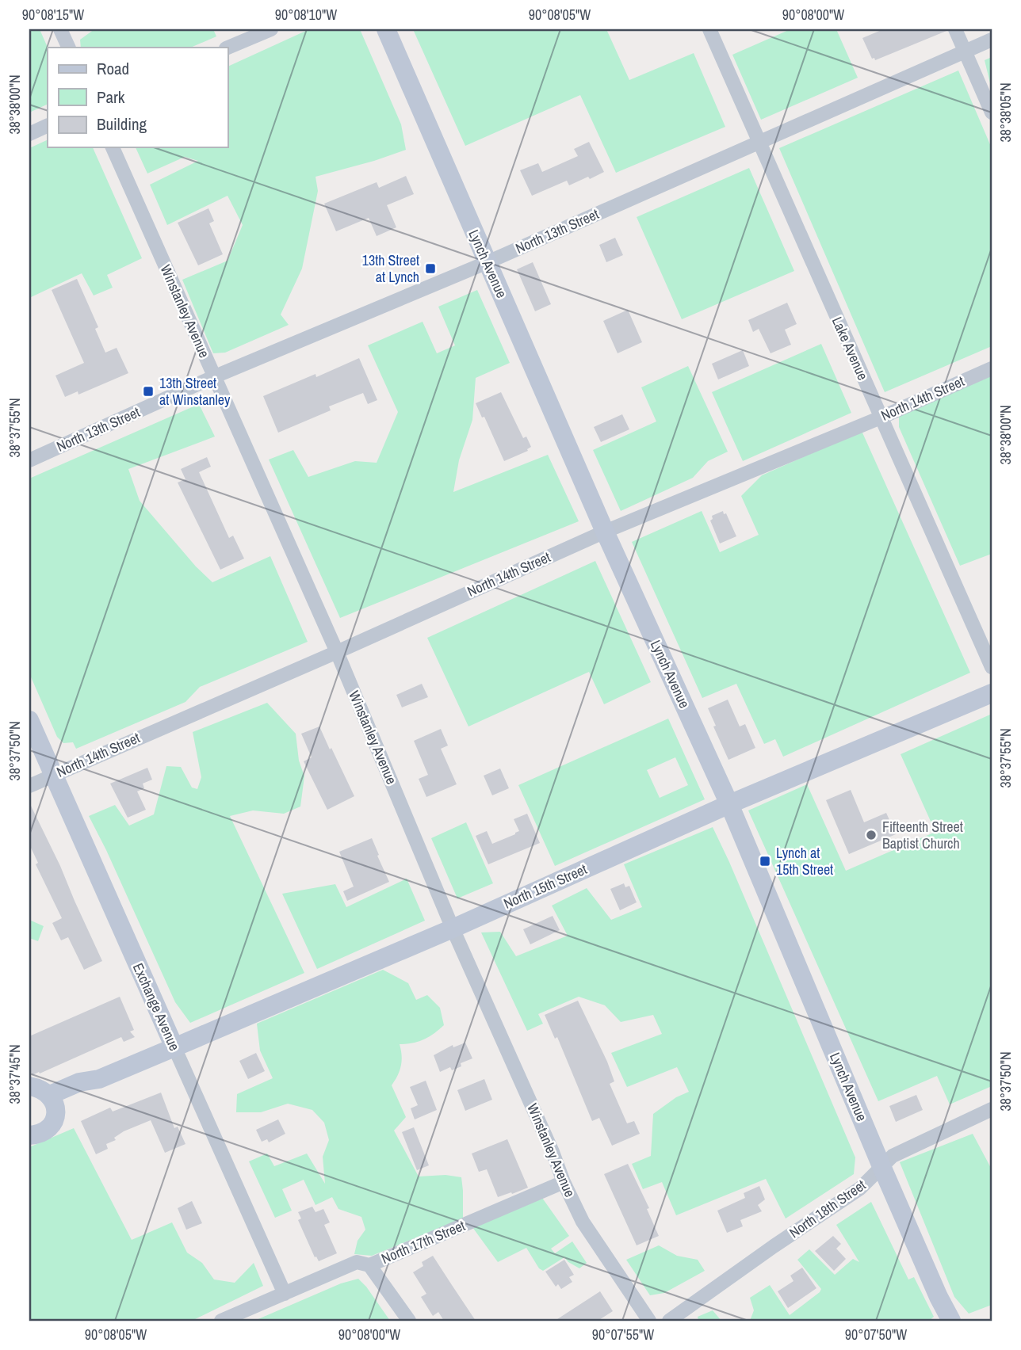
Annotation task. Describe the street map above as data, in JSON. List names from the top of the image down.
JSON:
{
  "streets": {
    "street": [
      "North 13th Street",
      "Lynch Avenue",
      "Winstanley Avenue",
      "Lake Avenue",
      "North 14th Street",
      "North 15th Street",
      "Exchange Avenue",
      "North 18th Street",
      "North 17th Street"
    ]
  },
  "crossings": [
    ["North 13th Street", "Lynch Avenue"],
    ["North 13th Street", "Winstanley Avenue"],
    ["North 13th Street", "Lake Avenue"],
    ["Lynch Avenue", "North 14th Street"],
    ["Lynch Avenue", "North 15th Street"],
    ["Lynch Avenue", "North 18th Street"],
    ["Winstanley Avenue", "North 14th Street"],
    ["Winstanley Avenue", "North 15th Street"],
    ["Winstanley Avenue", "North 17th Street"],
    ["Lake Avenue", "North 14th Street"],
    ["North 14th Street", "Exchange Avenue"],
    ["North 15th Street", "Exchange Avenue"],
    ["Exchange Avenue", "North 17th Street"]
  ],
  "places": {
    "transit": ["13th Street at Lynch", "13th Street at Winstanley", "Lynch at 15th Street"],
    "other": ["Fifteenth Street Baptist Church"]
  },
  "legend": ["Road", "Park", "Building"],
  "coordinates": [
    "90°08'15\"W",
    "90°08'10\"W",
    "90°08'05\"W",
    "90°08'00\"W",
    "38°38'00\"N",
    "38°38'05\"N",
    "38°37'55\"N",
    "38°37'50\"N",
    "38°37'45\"N",
    "90°07'55\"W",
    "90°07'50\"W"
  ]
}
